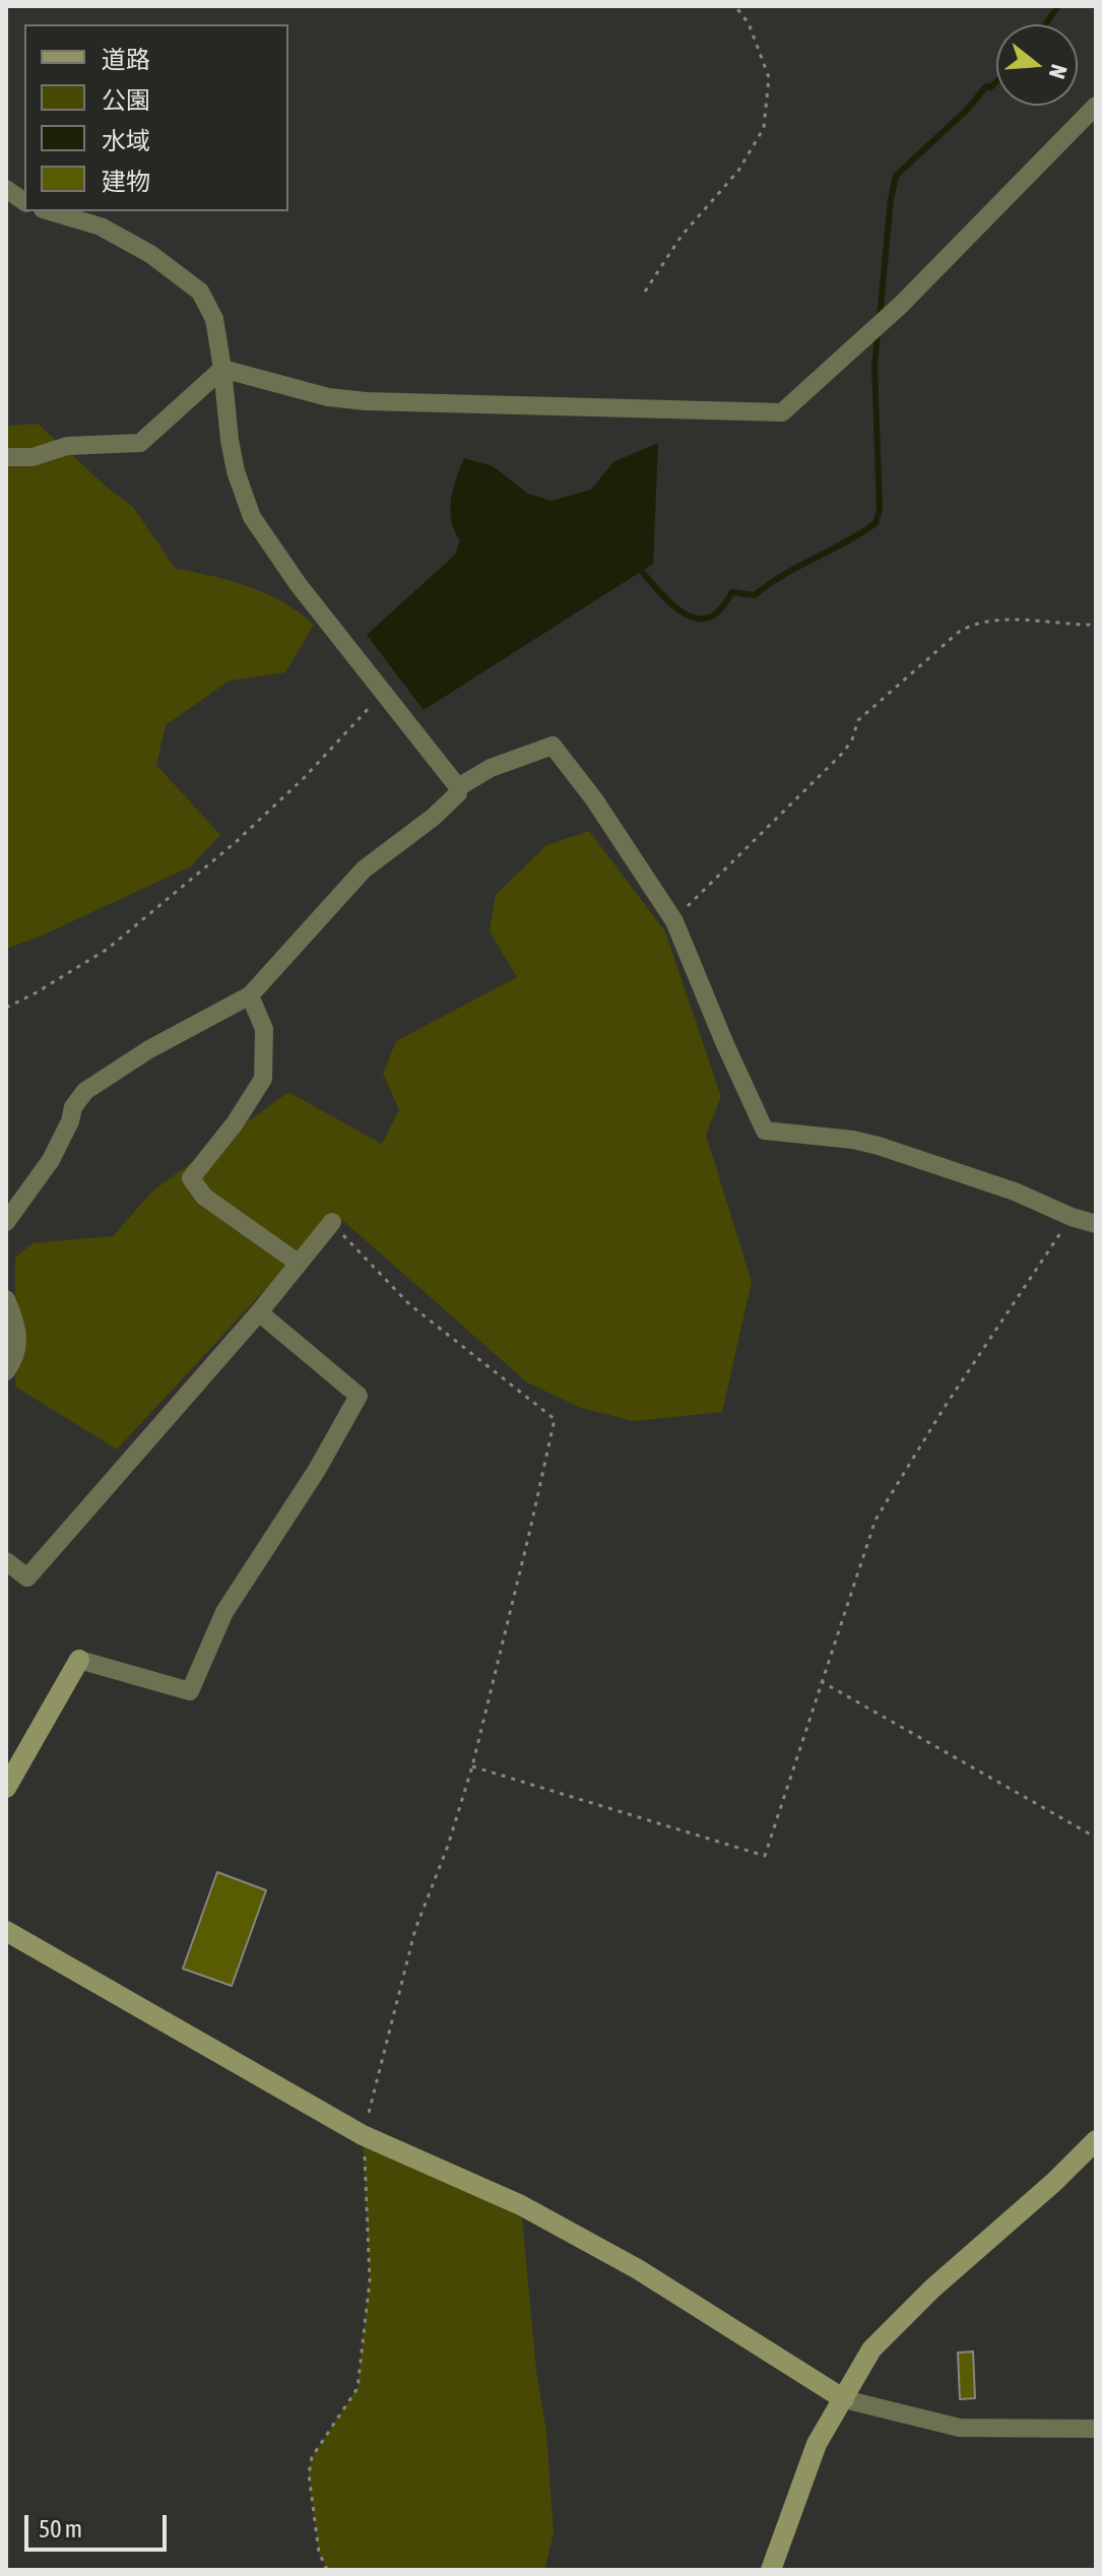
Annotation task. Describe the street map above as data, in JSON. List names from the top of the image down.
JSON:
{
  "legend": [
    "道路",
    "公園",
    "水域",
    "建物"
  ],
  "scale_bar": "50 m",
  "north": "right"
}
